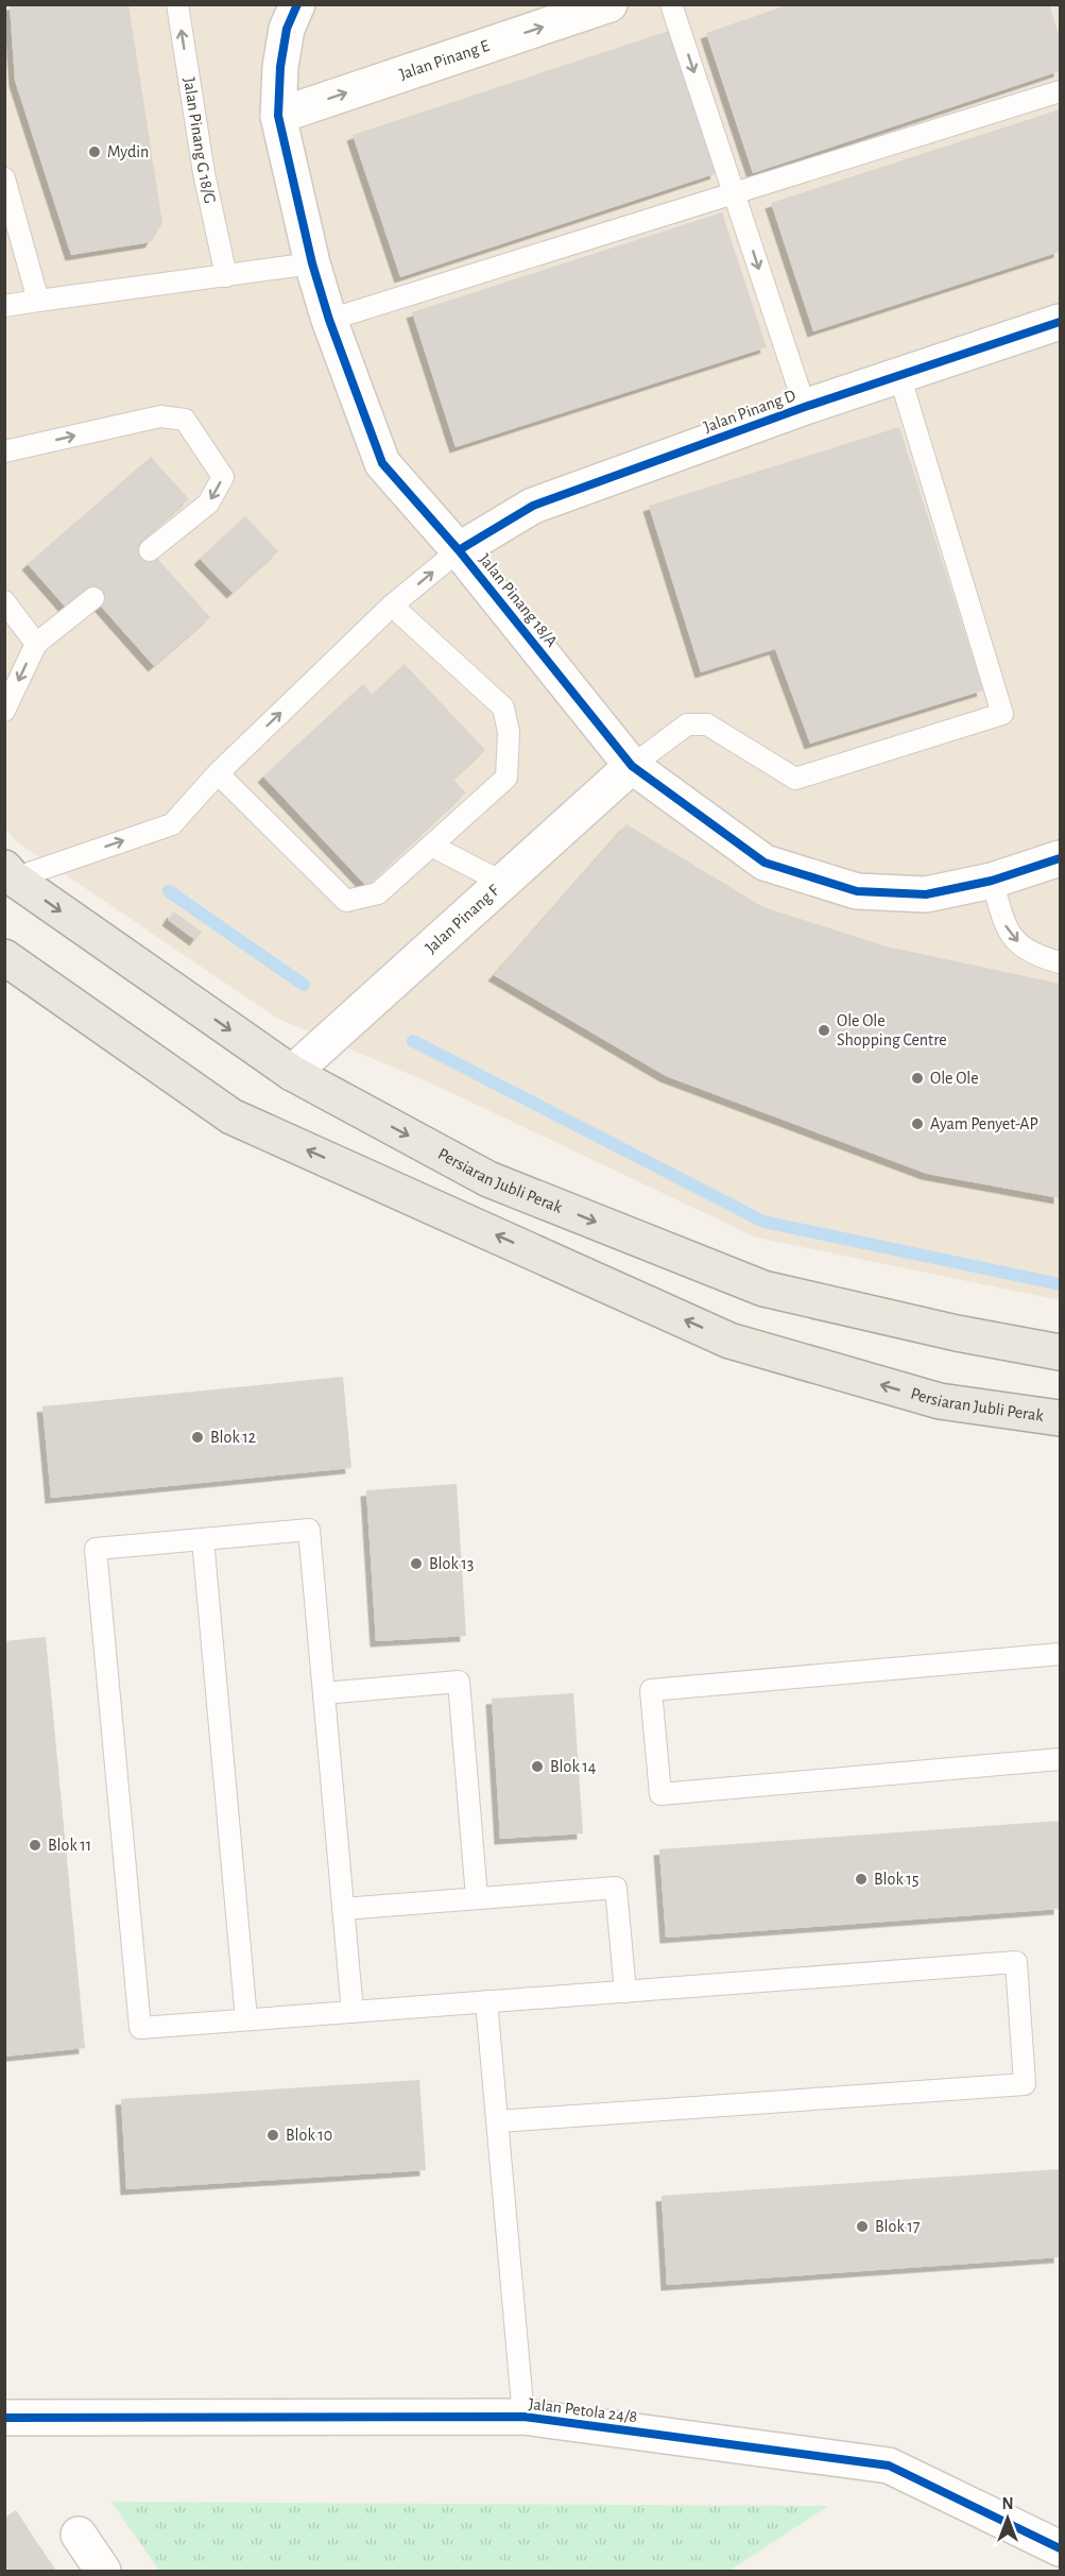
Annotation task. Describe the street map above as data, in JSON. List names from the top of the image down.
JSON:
{
  "streets": {
    "main road": ["Persiaran Jubli Perak"],
    "street": [
      "Jalan Pinang E",
      "Jalan Pinang D",
      "Jalan Pinang 18/A",
      "Jalan Pinang F",
      "Jalan Petola 24/8"
    ],
    "lane": ["Jalan Pinang G 18/G"]
  },
  "crossings": [
    ["Jalan Pinang E", "Jalan Pinang 18/A"],
    ["Jalan Pinang D", "Jalan Pinang 18/A"],
    ["Jalan Pinang 18/A", "Jalan Pinang F"],
    ["Jalan Pinang F", "Persiaran Jubli Perak"]
  ],
  "one_way": ["Jalan Pinang E", "Jalan Pinang G 18/G"],
  "places": [
    "Mydin",
    "Ole Ole Shopping Centre",
    "Ole Ole",
    "Ayam Penyet-AP",
    "Blok 12",
    "Blok 13",
    "Blok 14",
    "Blok 11",
    "Blok 15",
    "Blok 10",
    "Blok 17"
  ],
  "north": "top"
}
